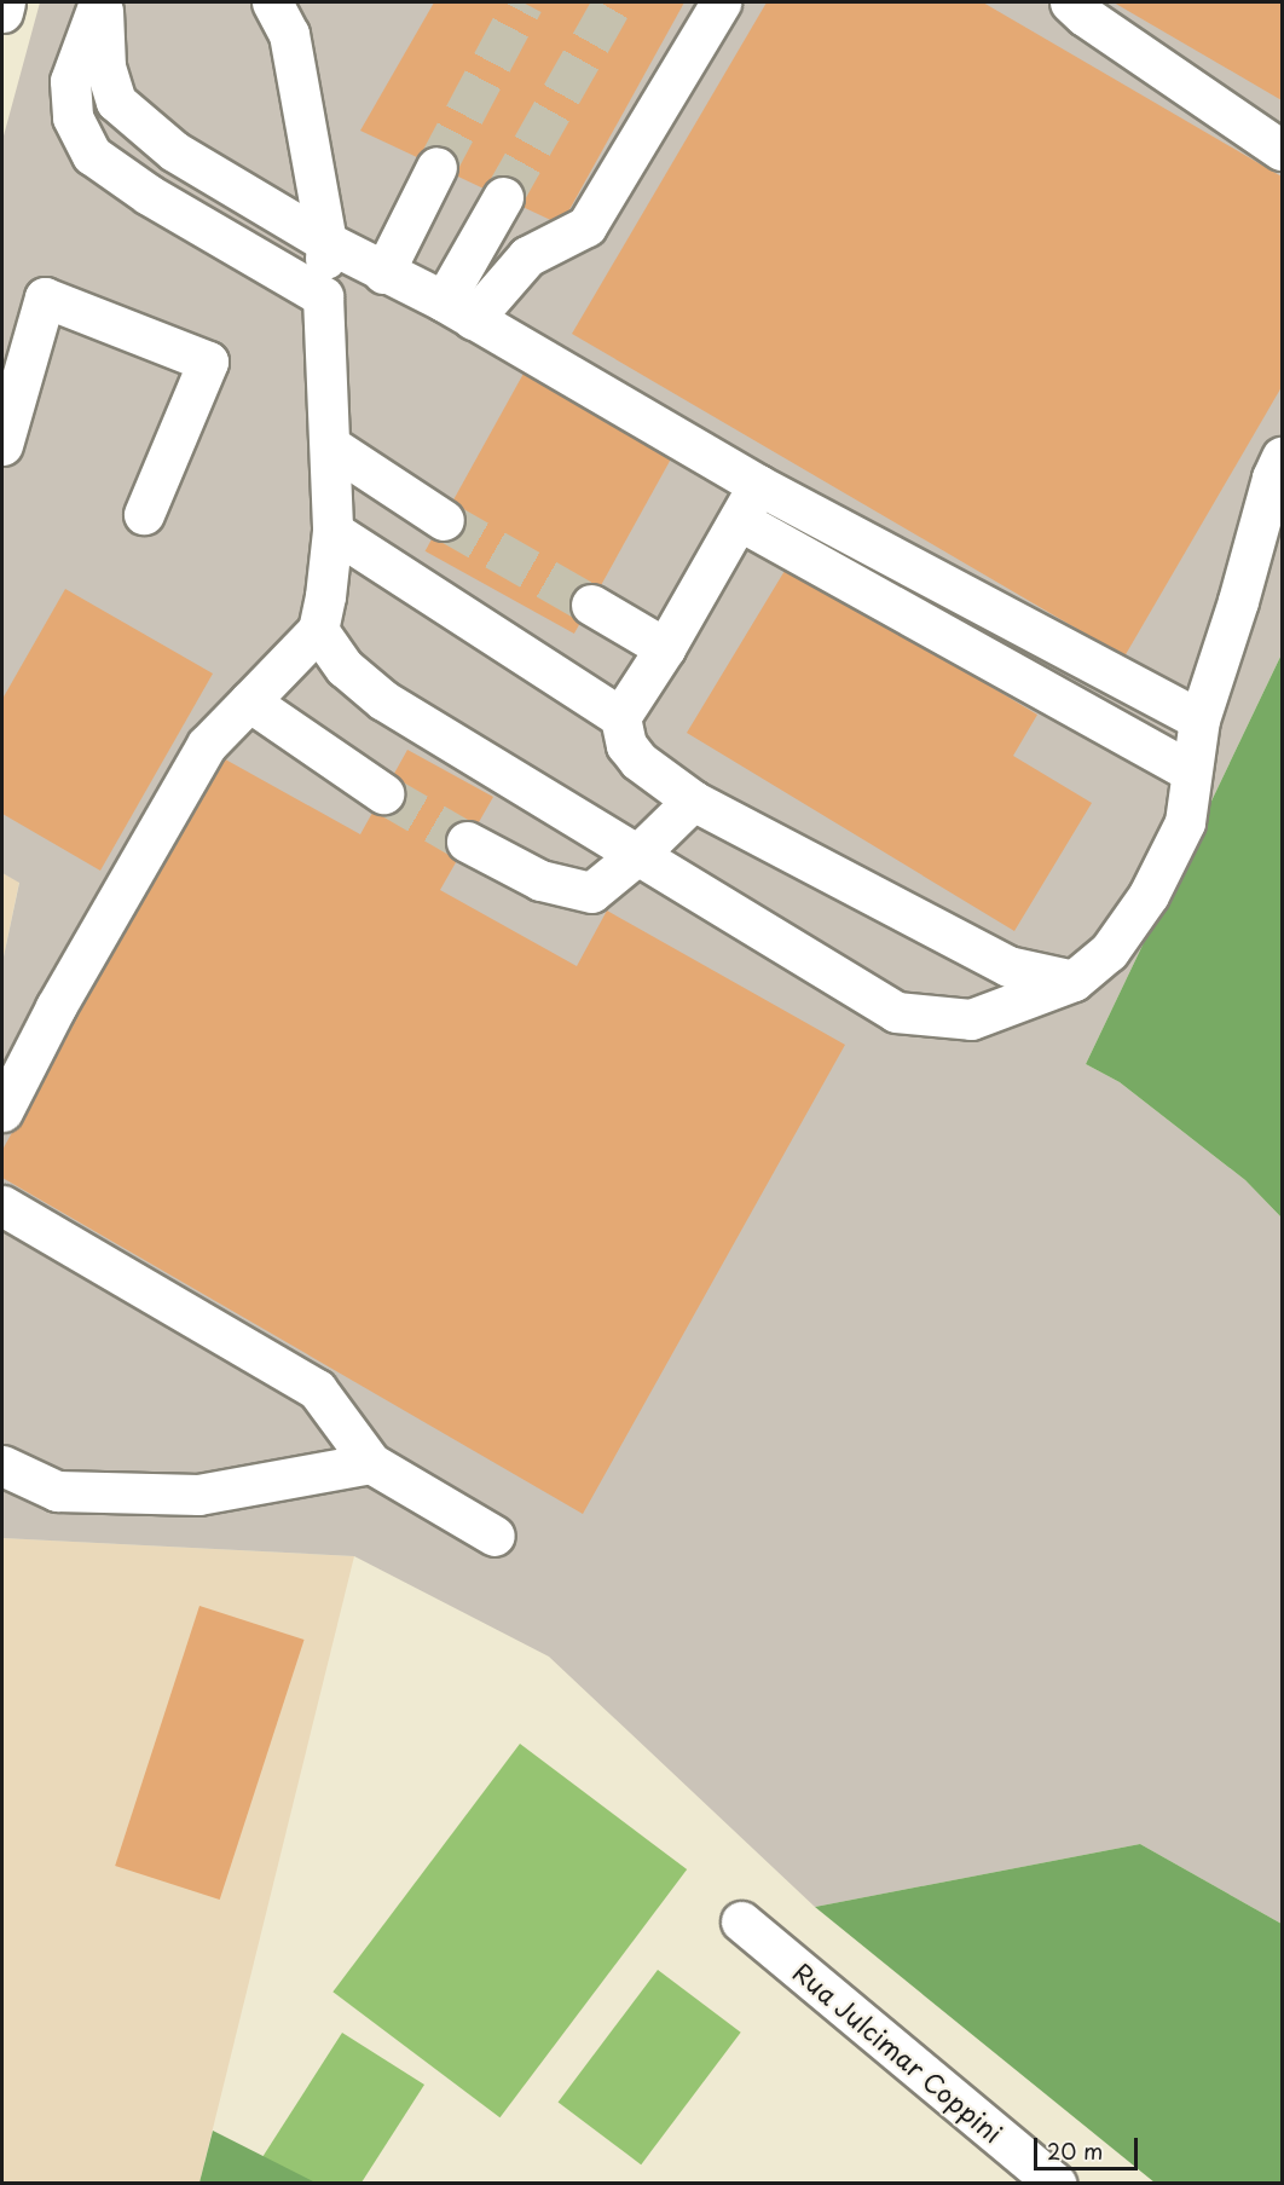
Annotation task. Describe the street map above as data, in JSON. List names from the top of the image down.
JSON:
{
  "streets": {
    "street": ["Rua Julcimar Coppini"]
  },
  "scale_bar": "20 m"
}
